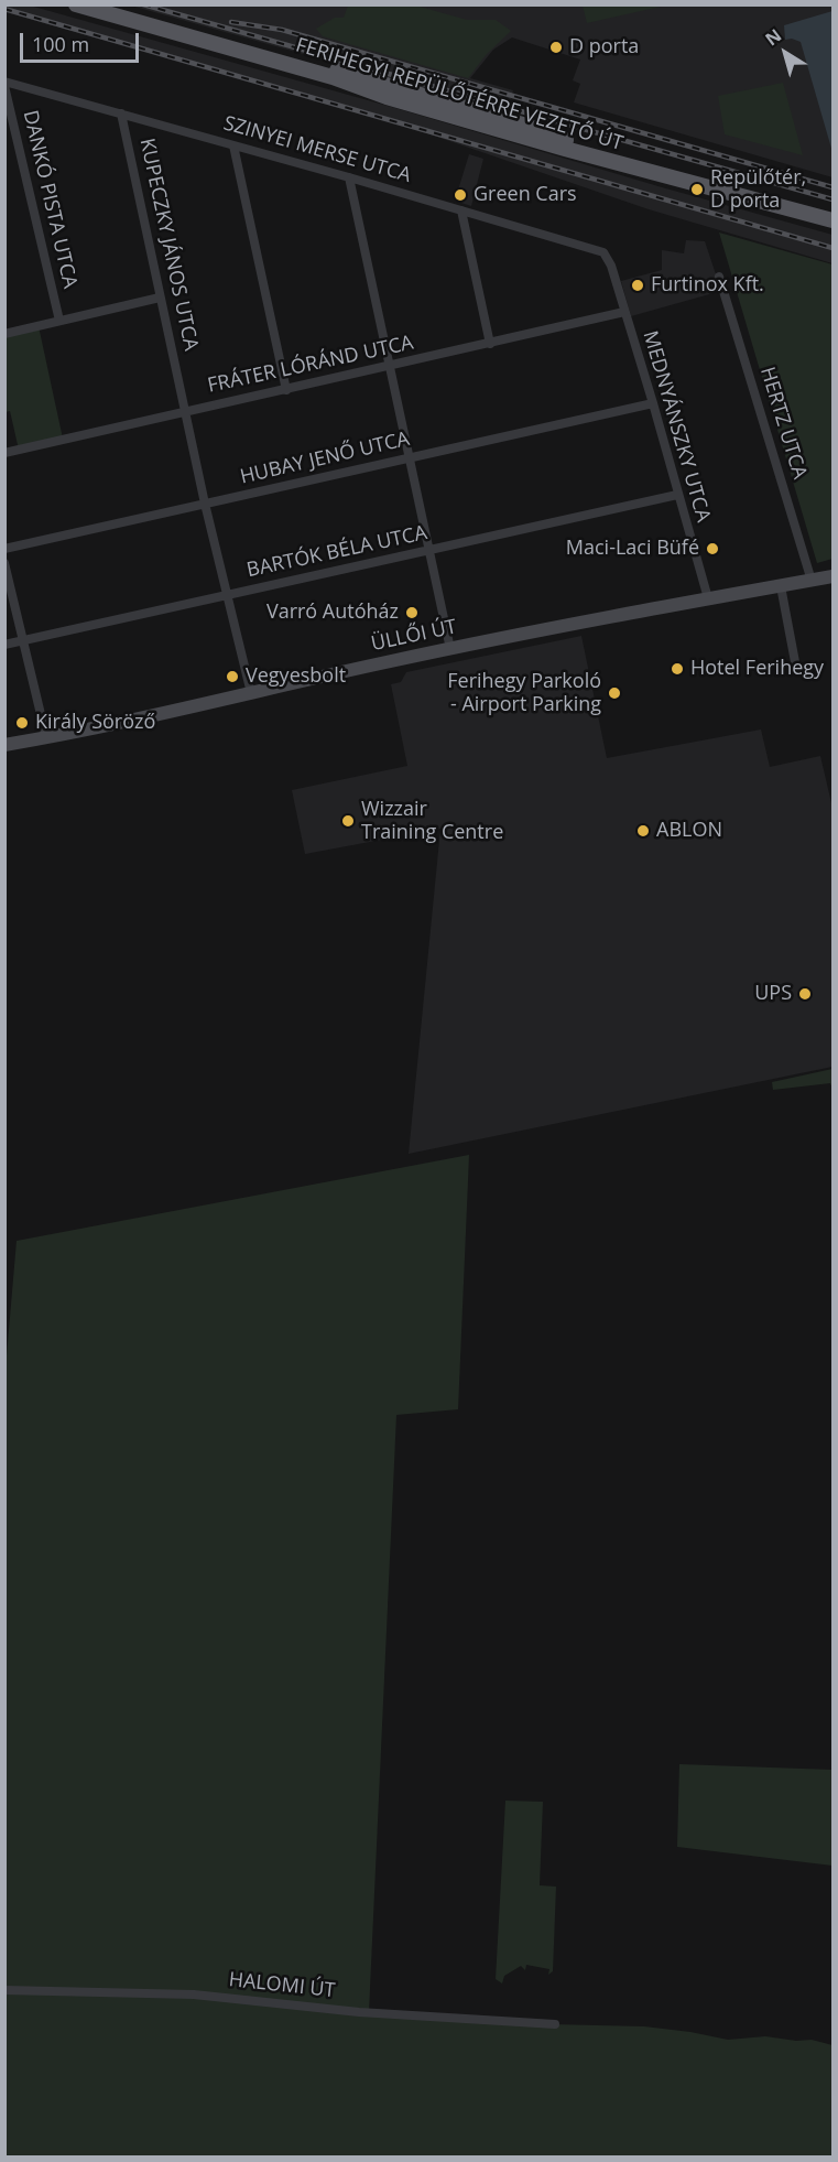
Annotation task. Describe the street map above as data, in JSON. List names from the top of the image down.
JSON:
{
  "streets": {
    "main road": ["FERIHEGYI REPÜLŐTÉRRE VEZETŐ ÚT", "ÜLLŐI ÚT"],
    "street": [
      "SZINYEI MERSE UTCA",
      "DANKÓ PISTA UTCA",
      "KUPECZKY JÁNOS UTCA",
      "FRÁTER LÓRÁND UTCA",
      "HERTZ UTCA",
      "MEDNYÁNSZKY UTCA",
      "HUBAY JENŐ UTCA",
      "BARTÓK BÉLA UTCA",
      "HALOMI ÚT"
    ]
  },
  "crossings": [
    ["SZINYEI MERSE UTCA", "DANKÓ PISTA UTCA"],
    ["SZINYEI MERSE UTCA", "KUPECZKY JÁNOS UTCA"],
    ["SZINYEI MERSE UTCA", "MEDNYÁNSZKY UTCA"],
    ["KUPECZKY JÁNOS UTCA", "FRÁTER LÓRÁND UTCA"],
    ["KUPECZKY JÁNOS UTCA", "HUBAY JENŐ UTCA"],
    ["KUPECZKY JÁNOS UTCA", "BARTÓK BÉLA UTCA"],
    ["KUPECZKY JÁNOS UTCA", "ÜLLŐI ÚT"],
    ["FRÁTER LÓRÁND UTCA", "MEDNYÁNSZKY UTCA"],
    ["HERTZ UTCA", "ÜLLŐI ÚT"],
    ["MEDNYÁNSZKY UTCA", "HUBAY JENŐ UTCA"],
    ["MEDNYÁNSZKY UTCA", "BARTÓK BÉLA UTCA"],
    ["MEDNYÁNSZKY UTCA", "ÜLLŐI ÚT"]
  ],
  "places": [
    "D porta",
    "Repülőtér, D porta",
    "Green Cars",
    "Furtinox Kft.",
    "Maci-Laci Büfé",
    "Varró Autóház",
    "Hotel Ferihegy",
    "Vegyesbolt",
    "Ferihegy Parkoló - Airport Parking",
    "Király Söröző",
    "Wizzair Training Centre",
    "ABLON",
    "UPS"
  ],
  "scale_bar": "100 m",
  "north": "top left"
}
